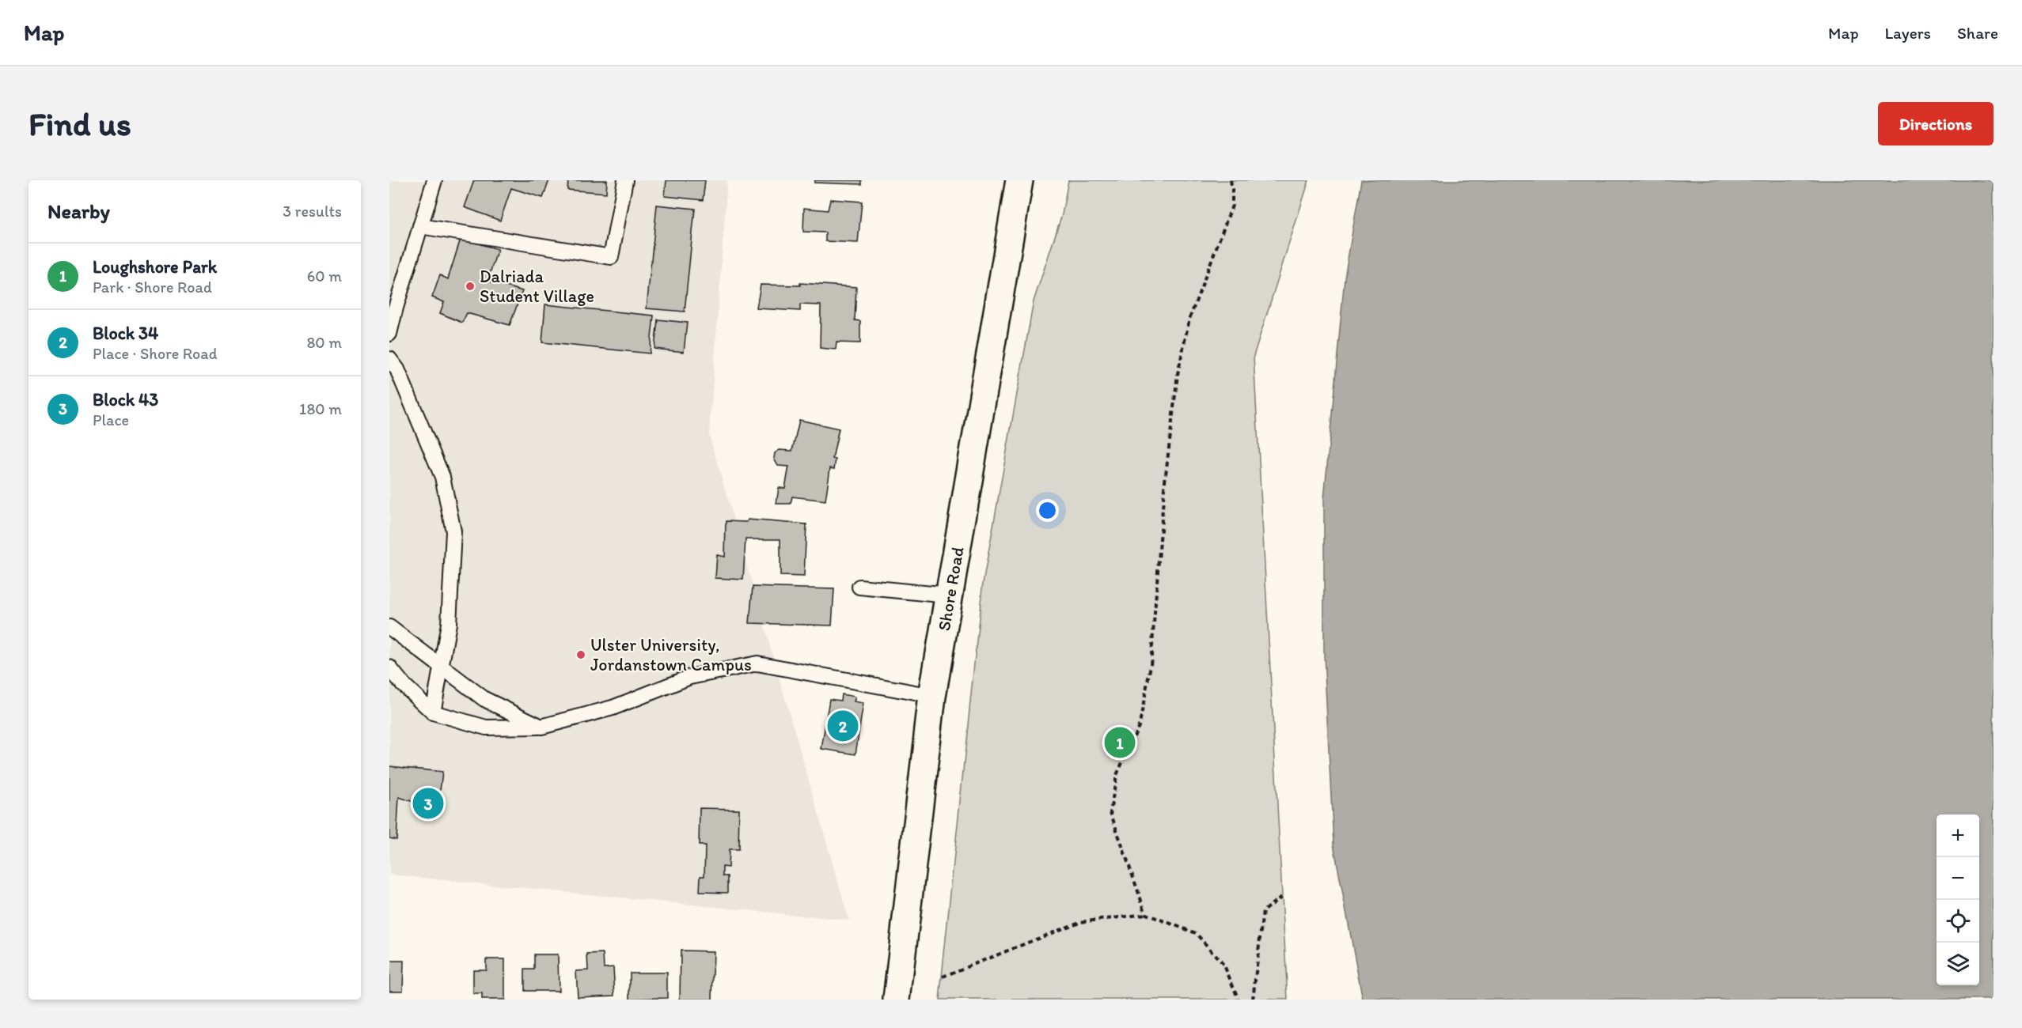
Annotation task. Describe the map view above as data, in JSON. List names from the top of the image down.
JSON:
{
  "streets": {
    "highway": ["Shore Road"]
  },
  "places": ["Dalriada Student Village", "Ulster University, Jordanstown Campus"],
  "page": {
    "header": "Map",
    "nav": ["Map", "Layers", "Share"],
    "buttons": "Directions",
    "title": "Find us",
    "heading": ["Nearby", "3 results"],
    "list": [
      {
        "mark": "1",
        "name": "Loughshore Park",
        "note": "Park · Shore Road",
        "value": "60 m"
      },
      {
        "mark": "2",
        "name": "Block 34",
        "note": "Place · Shore Road",
        "value": "80 m"
      },
      {
        "mark": "3",
        "name": "Block 43",
        "note": "Place",
        "value": "180 m"
      }
    ],
    "pins": ["2", "1", "3"],
    "map_buttons": ["+", "−"]
  }
}
